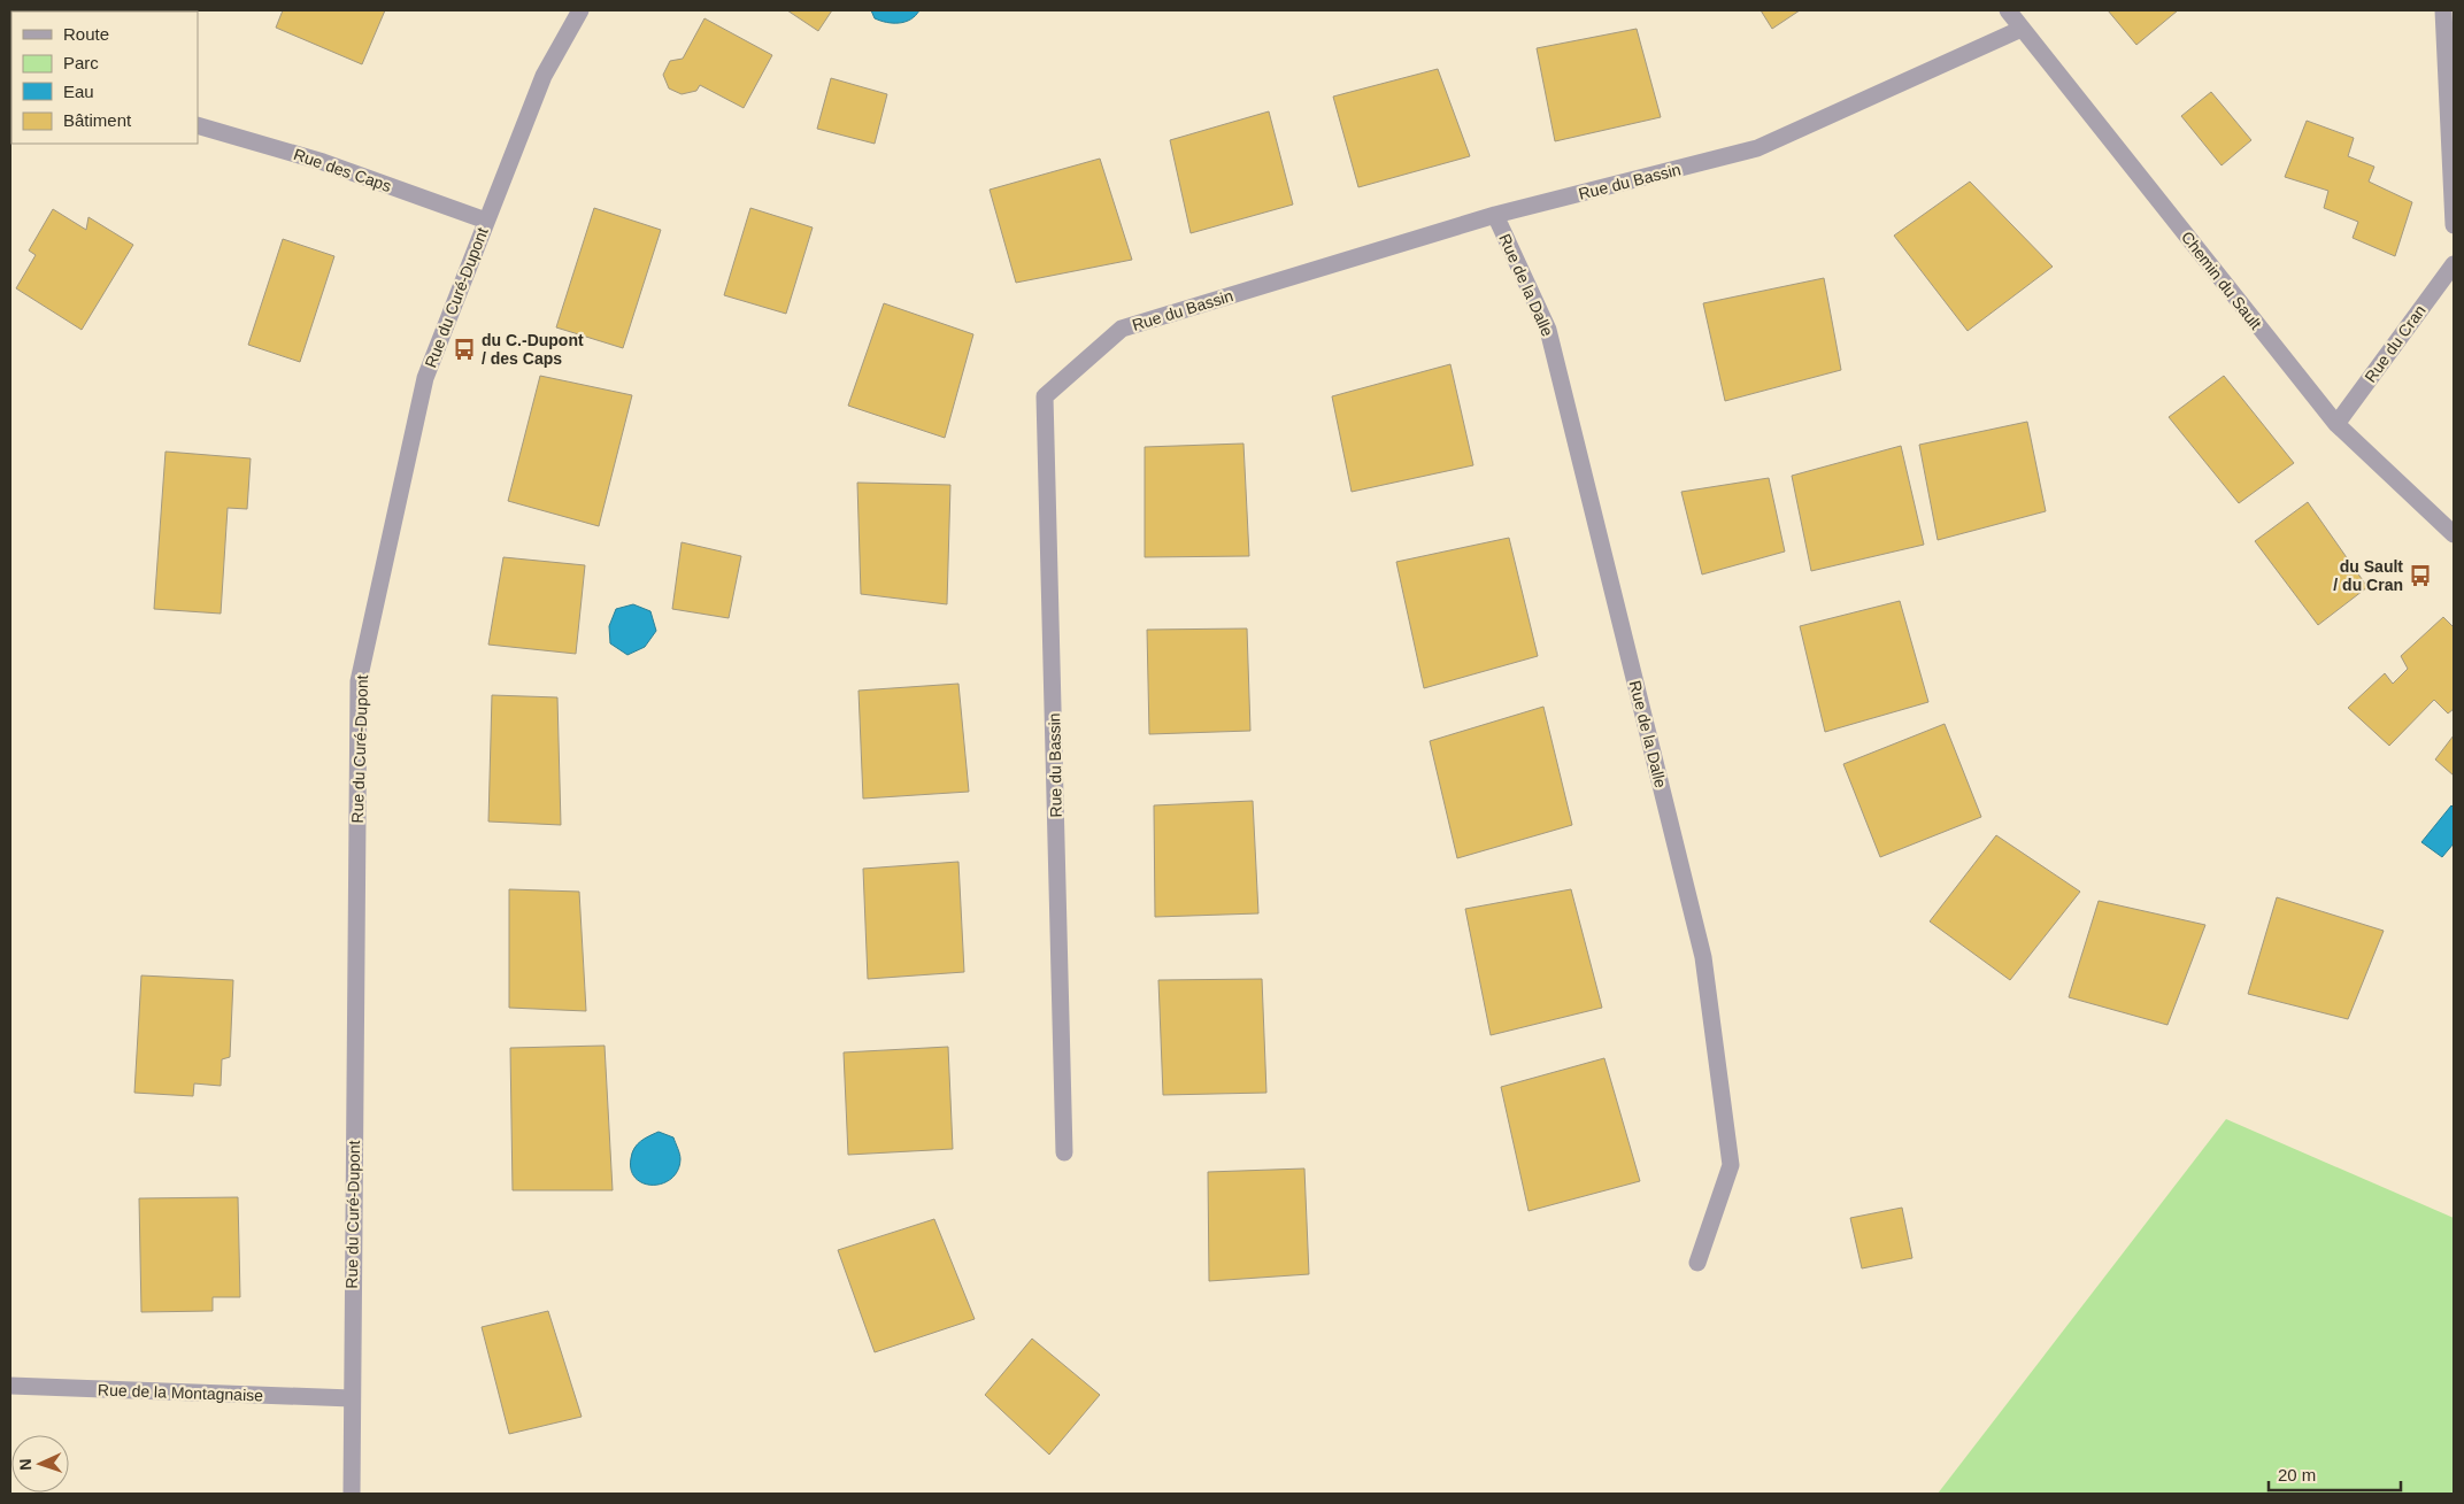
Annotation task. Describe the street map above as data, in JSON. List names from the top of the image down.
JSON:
{
  "streets": {
    "street": [
      "Rue des Caps",
      "Rue du Bassin",
      "Chemin du Sault",
      "Rue de la Dalle",
      "Rue du Curé-Dupont",
      "Rue du Cran",
      "Rue de la Montagnaise"
    ]
  },
  "crossings": [
    ["Rue des Caps", "Rue du Curé-Dupont"],
    ["Rue du Bassin", "Chemin du Sault"],
    ["Rue du Bassin", "Rue de la Dalle"],
    ["Chemin du Sault", "Rue du Cran"],
    ["Rue du Curé-Dupont", "Rue de la Montagnaise"]
  ],
  "places": {
    "bus stop": ["du C.-Dupont / des Caps", "du Sault / du Cran"]
  },
  "legend": [
    "Route",
    "Parc",
    "Eau",
    "Bâtiment"
  ],
  "scale_bar": "20 m",
  "north": "left"
}
